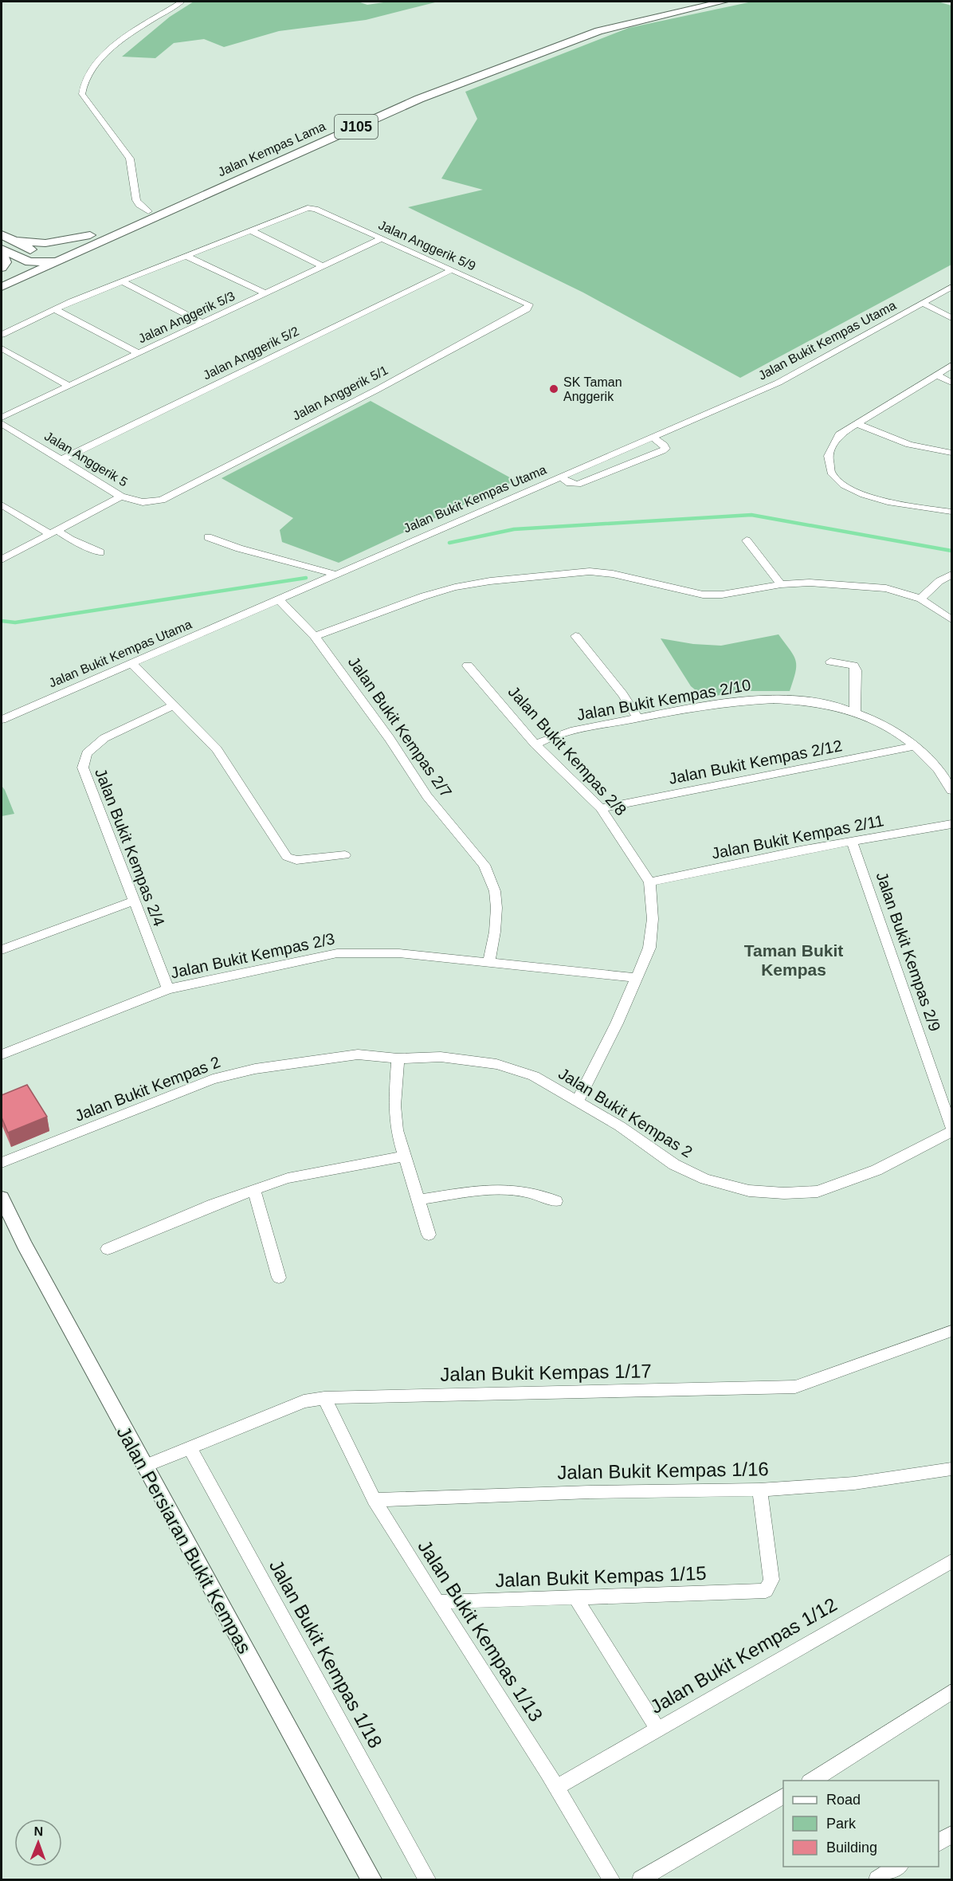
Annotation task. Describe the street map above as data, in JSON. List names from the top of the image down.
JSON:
{
  "streets": {
    "main road": ["J105", "Jalan Kempas Lama"],
    "street": [
      "Jalan Anggerik 5/9",
      "Jalan Anggerik 5/3",
      "Jalan Bukit Kempas Utama",
      "Jalan Anggerik 5/2",
      "Jalan Anggerik 5/1",
      "Jalan Anggerik 5",
      "Jalan Bukit Kempas 2/10",
      "Jalan Bukit Kempas 2/7",
      "Jalan Bukit Kempas 2/8",
      "Jalan Bukit Kempas 2/12",
      "Jalan Bukit Kempas 2/11",
      "Jalan Bukit Kempas 2/4",
      "Jalan Bukit Kempas 2/9",
      "Jalan Bukit Kempas 2/3",
      "Jalan Bukit Kempas 2",
      "Jalan Bukit Kempas 1/17",
      "Jalan Bukit Kempas 1/16",
      "Jalan Persiaran Bukit Kempas",
      "Jalan Bukit Kempas 1/15",
      "Jalan Bukit Kempas 1/13",
      "Jalan Bukit Kempas 1/18",
      "Jalan Bukit Kempas 1/12"
    ]
  },
  "crossings": [
    ["Jalan Anggerik 5/9", "Jalan Anggerik 5/3"],
    ["Jalan Anggerik 5/9", "Jalan Anggerik 5/2"],
    ["Jalan Anggerik 5/9", "Jalan Anggerik 5/1"],
    ["Jalan Bukit Kempas Utama", "Jalan Bukit Kempas 2/7"],
    ["Jalan Anggerik 5/2", "Jalan Anggerik 5"],
    ["Jalan Anggerik 5/1", "Jalan Anggerik 5"],
    ["Jalan Bukit Kempas 2/10", "Jalan Bukit Kempas 2/8"],
    ["Jalan Bukit Kempas 2/10", "Jalan Bukit Kempas 2/12"],
    ["Jalan Bukit Kempas 2/7", "Jalan Bukit Kempas 2/3"],
    ["Jalan Bukit Kempas 2/8", "Jalan Bukit Kempas 2/12"],
    ["Jalan Bukit Kempas 2/8", "Jalan Bukit Kempas 2/11"],
    ["Jalan Bukit Kempas 2/8", "Jalan Bukit Kempas 2/3"],
    ["Jalan Bukit Kempas 2/8", "Jalan Bukit Kempas 2"],
    ["Jalan Bukit Kempas 2/11", "Jalan Bukit Kempas 2/9"],
    ["Jalan Bukit Kempas 2/4", "Jalan Bukit Kempas 2/3"],
    ["Jalan Bukit Kempas 1/17", "Jalan Persiaran Bukit Kempas"],
    ["Jalan Bukit Kempas 1/17", "Jalan Bukit Kempas 1/13"],
    ["Jalan Bukit Kempas 1/17", "Jalan Bukit Kempas 1/18"],
    ["Jalan Bukit Kempas 1/16", "Jalan Bukit Kempas 1/15"],
    ["Jalan Bukit Kempas 1/16", "Jalan Bukit Kempas 1/13"],
    ["Jalan Bukit Kempas 1/15", "Jalan Bukit Kempas 1/13"],
    ["Jalan Bukit Kempas 1/13", "Jalan Bukit Kempas 1/12"]
  ],
  "districts": ["Taman Bukit Kempas"],
  "places": ["SK Taman Anggerik"],
  "legend": ["Road", "Park", "Building"],
  "north": "top"
}
